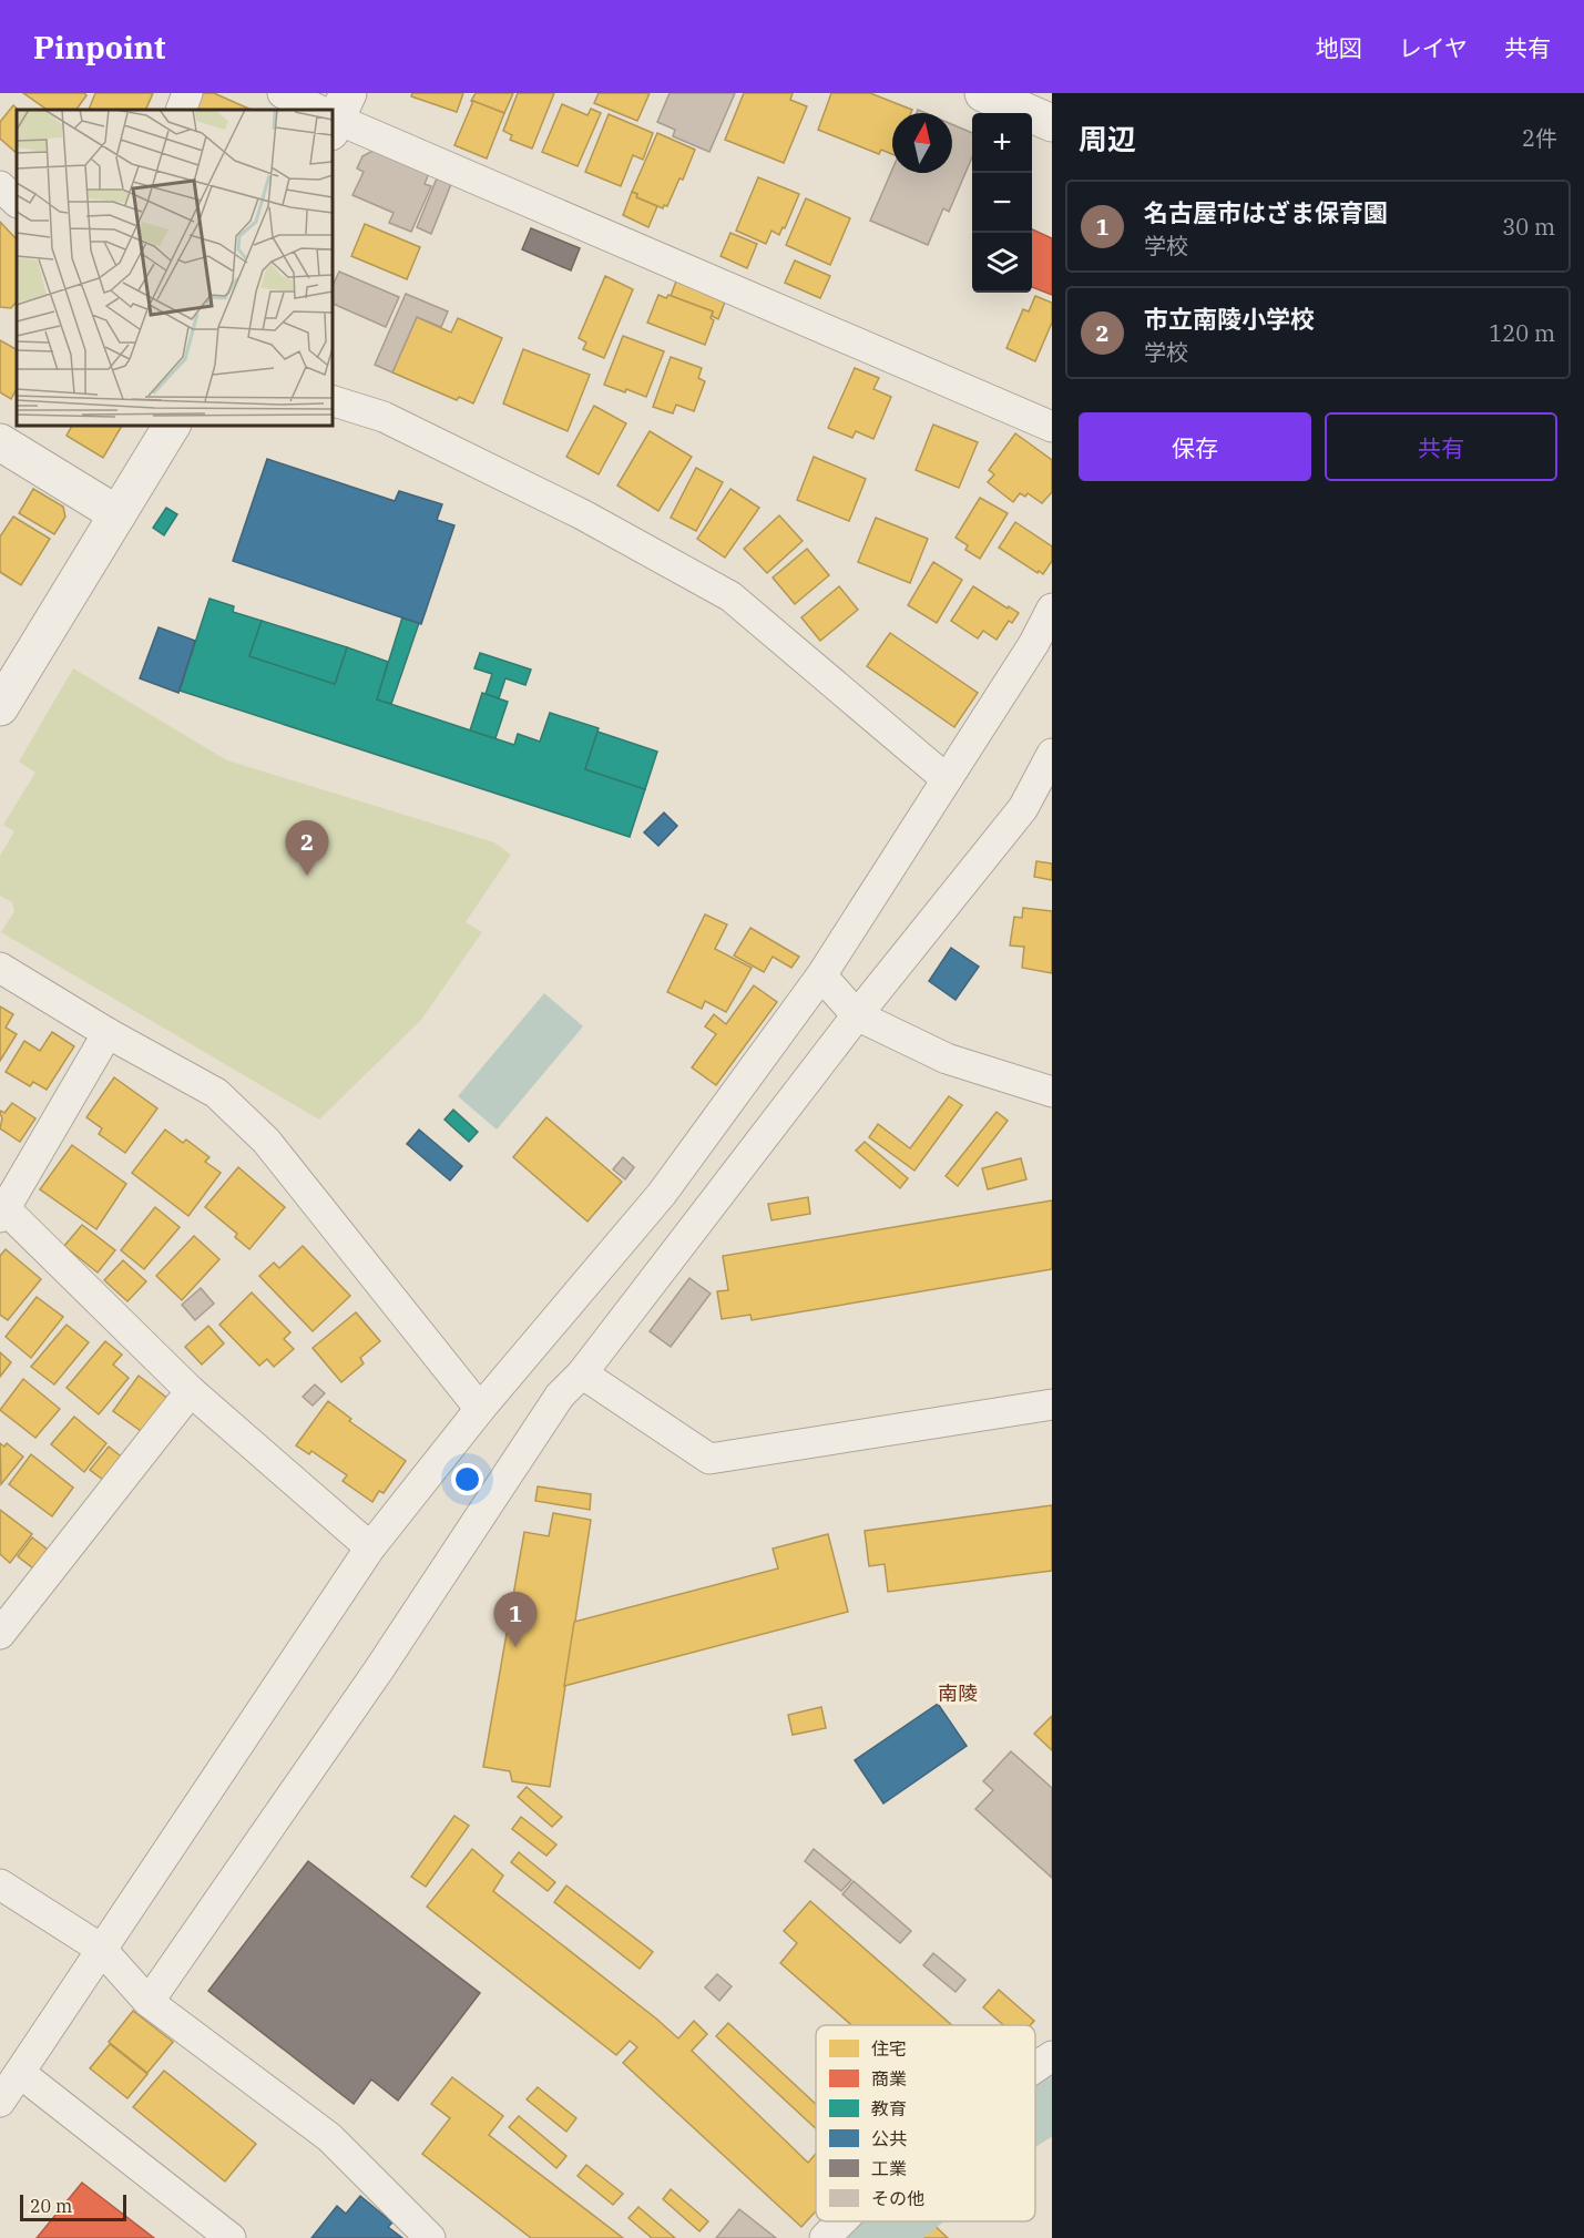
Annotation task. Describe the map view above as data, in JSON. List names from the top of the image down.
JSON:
{
  "districts": ["南陵"],
  "legend": [
    "住宅",
    "商業",
    "教育",
    "公共",
    "工業",
    "その他"
  ],
  "scale_bar": "20 m",
  "north": "top",
  "page": {
    "header": "Pinpoint",
    "nav": ["地図", "レイヤ", "共有"],
    "heading": ["周辺", "2件"],
    "map_buttons": ["+", "−"],
    "list": [
      {
        "mark": "1",
        "name": "名古屋市はざま保育園",
        "note": "学校",
        "value": "30 m"
      },
      {
        "mark": "2",
        "name": "市立南陵小学校",
        "note": "学校",
        "value": "120 m"
      }
    ],
    "buttons": ["保存", "共有"],
    "pins": ["2", "1"],
    "scale": "20 m"
  }
}
